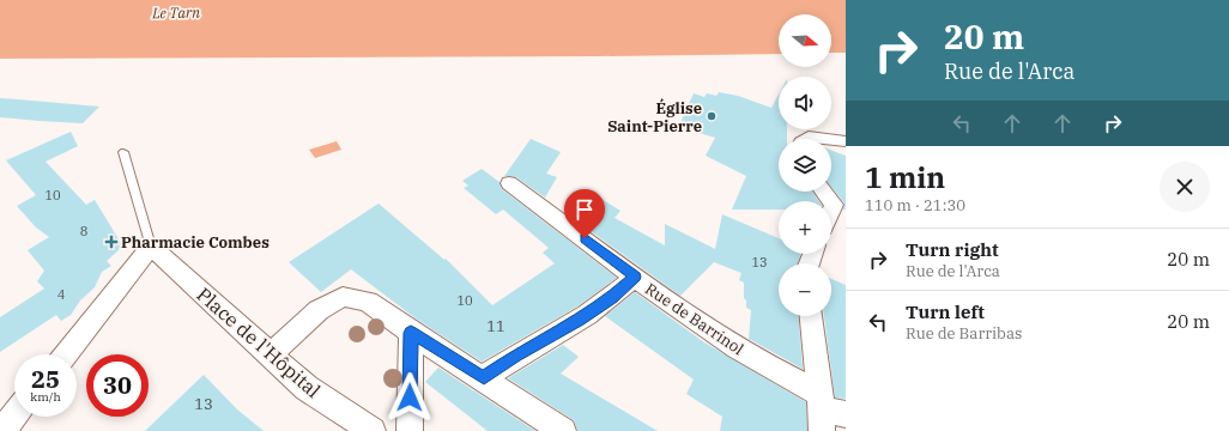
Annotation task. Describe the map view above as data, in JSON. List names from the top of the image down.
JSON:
{
  "streets": {
    "street": ["Rue de Barrinol", "Place de l'Hôpital"]
  },
  "water": ["Le Tarn"],
  "places": {
    "other": ["Église Saint-Pierre"],
    "health": ["Pharmacie Combes"]
  },
  "house_numbers": [
    "10",
    "8",
    "13",
    "4",
    "10",
    "11",
    "13"
  ],
  "north": "right",
  "page": {
    "turn": ["20 m", "Rue de l'Arca"],
    "map_buttons": ["+", "−"],
    "heading": ["1 min", "110 m · 21:30"],
    "list": [
      {
        "name": "Turn right",
        "note": "Rue de l'Arca",
        "value": "20 m"
      },
      {
        "name": "Turn left",
        "note": "Rue de Barribas",
        "value": "20 m"
      }
    ],
    "speed": "25 km/h",
    "limit": "30"
  }
}
